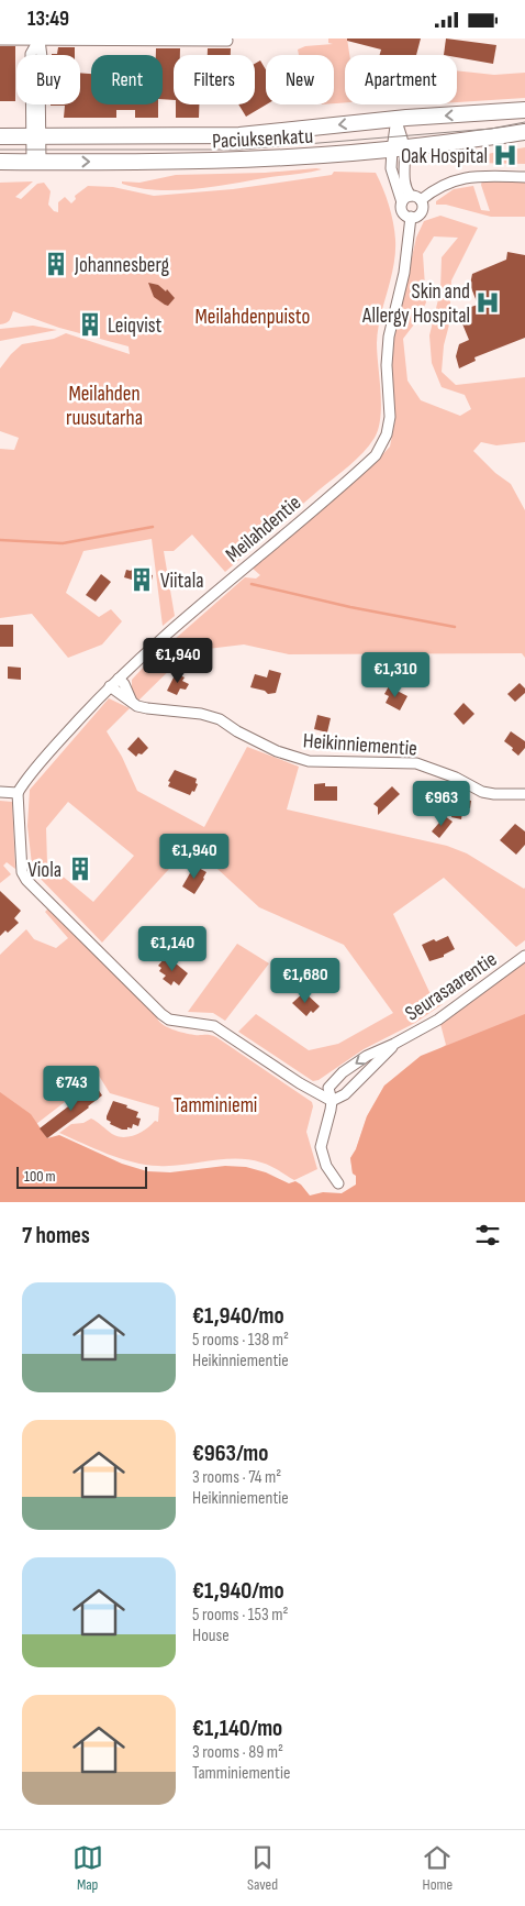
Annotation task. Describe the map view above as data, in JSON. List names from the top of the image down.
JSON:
{
  "streets": {
    "main road": ["Paciuksenkatu"],
    "street": ["Meilahdentie", "Heikinniementie", "Seurasaarentie"]
  },
  "crossings": [
    ["Meilahdentie", "Heikinniementie"]
  ],
  "parks": ["Meilahdenpuisto", "Meilahden ruusutarha", "Tamminiemi"],
  "places": {
    "hospital": ["Oak Hospital", "Skin and Allergy Hospital"],
    "building": [
      "Johannesberg",
      "Leiqvist",
      "Viitala",
      "Viola"
    ]
  },
  "scale_bar": "100 m",
  "page": {
    "status": "13:49",
    "chip": [
      "Buy",
      "Rent",
      "Filters",
      "New",
      "Apartment"
    ],
    "price": [
      "€1,940",
      "€1,310",
      "€963",
      "€1,940",
      "€1,140",
      "€1,680",
      "€743"
    ],
    "scale": "100 m",
    "heading": "7 homes",
    "list": [
      {
        "name": "€1,940/mo",
        "note": "5 rooms · 138 m² · Heikinniementie"
      },
      {
        "name": "€963/mo",
        "note": "3 rooms · 74 m² · Heikinniementie"
      },
      {
        "name": "€1,940/mo",
        "note": "5 rooms · 153 m² · House"
      },
      {
        "name": "€1,140/mo",
        "note": "3 rooms · 89 m² · Tamminiementie"
      }
    ],
    "tabs": ["Map", "Saved", "Home"]
  }
}
